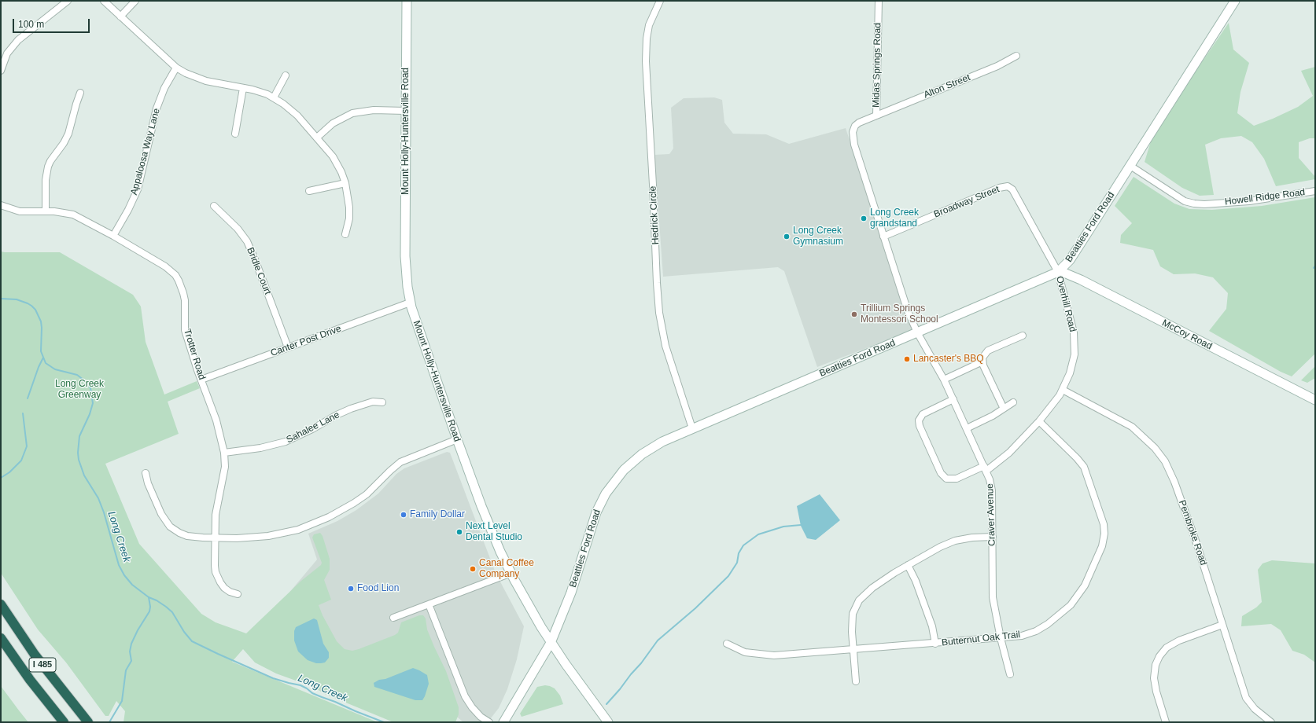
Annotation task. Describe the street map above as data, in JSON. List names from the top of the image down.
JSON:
{
  "streets": {
    "highway": ["I 485"],
    "main road": ["Mount Holly-Huntersville Road", "Beatties Ford Road", "McCoy Road"],
    "street": [
      "Midas Springs Road",
      "Alton Street",
      "Appaloosa Way Lane",
      "Howell Ridge Road",
      "Broadway Street",
      "Hedrick Circle",
      "Bridle Court",
      "Overhill Road",
      "Canter Post Drive",
      "Trotter Road",
      "Sahalee Lane",
      "Craver Avenue",
      "Pembroke Road",
      "Butternut Oak Trail"
    ]
  },
  "crossings": [
    ["Midas Springs Road", "Alton Street"],
    ["Midas Springs Road", "Broadway Street"],
    ["Midas Springs Road", "Beatties Ford Road"],
    ["Midas Springs Road", "Craver Avenue"],
    ["Mount Holly-Huntersville Road", "Beatties Ford Road"],
    ["Mount Holly-Huntersville Road", "Canter Post Drive"],
    ["Appaloosa Way Lane", "Trotter Road"],
    ["Howell Ridge Road", "Beatties Ford Road"],
    ["Broadway Street", "Overhill Road"],
    ["Hedrick Circle", "Beatties Ford Road"],
    ["Beatties Ford Road", "Overhill Road"],
    ["Beatties Ford Road", "McCoy Road"],
    ["Beatties Ford Road", "Craver Avenue"],
    ["Bridle Court", "Canter Post Drive"],
    ["Overhill Road", "McCoy Road"],
    ["Overhill Road", "Craver Avenue"],
    ["Overhill Road", "Pembroke Road"],
    ["Overhill Road", "Butternut Oak Trail"],
    ["Canter Post Drive", "Trotter Road"],
    ["Trotter Road", "Sahalee Lane"],
    ["Craver Avenue", "Butternut Oak Trail"]
  ],
  "water": ["Long Creek"],
  "parks": ["Long Creek Greenway"],
  "places": [
    "Long Creek grandstand",
    "Long Creek Gymnasium",
    "Trillium Springs Montessori School",
    "Lancaster's BBQ",
    "Family Dollar",
    "Next Level Dental Studio",
    "Canal Coffee Company",
    "Food Lion"
  ],
  "scale_bar": "100 m"
}
